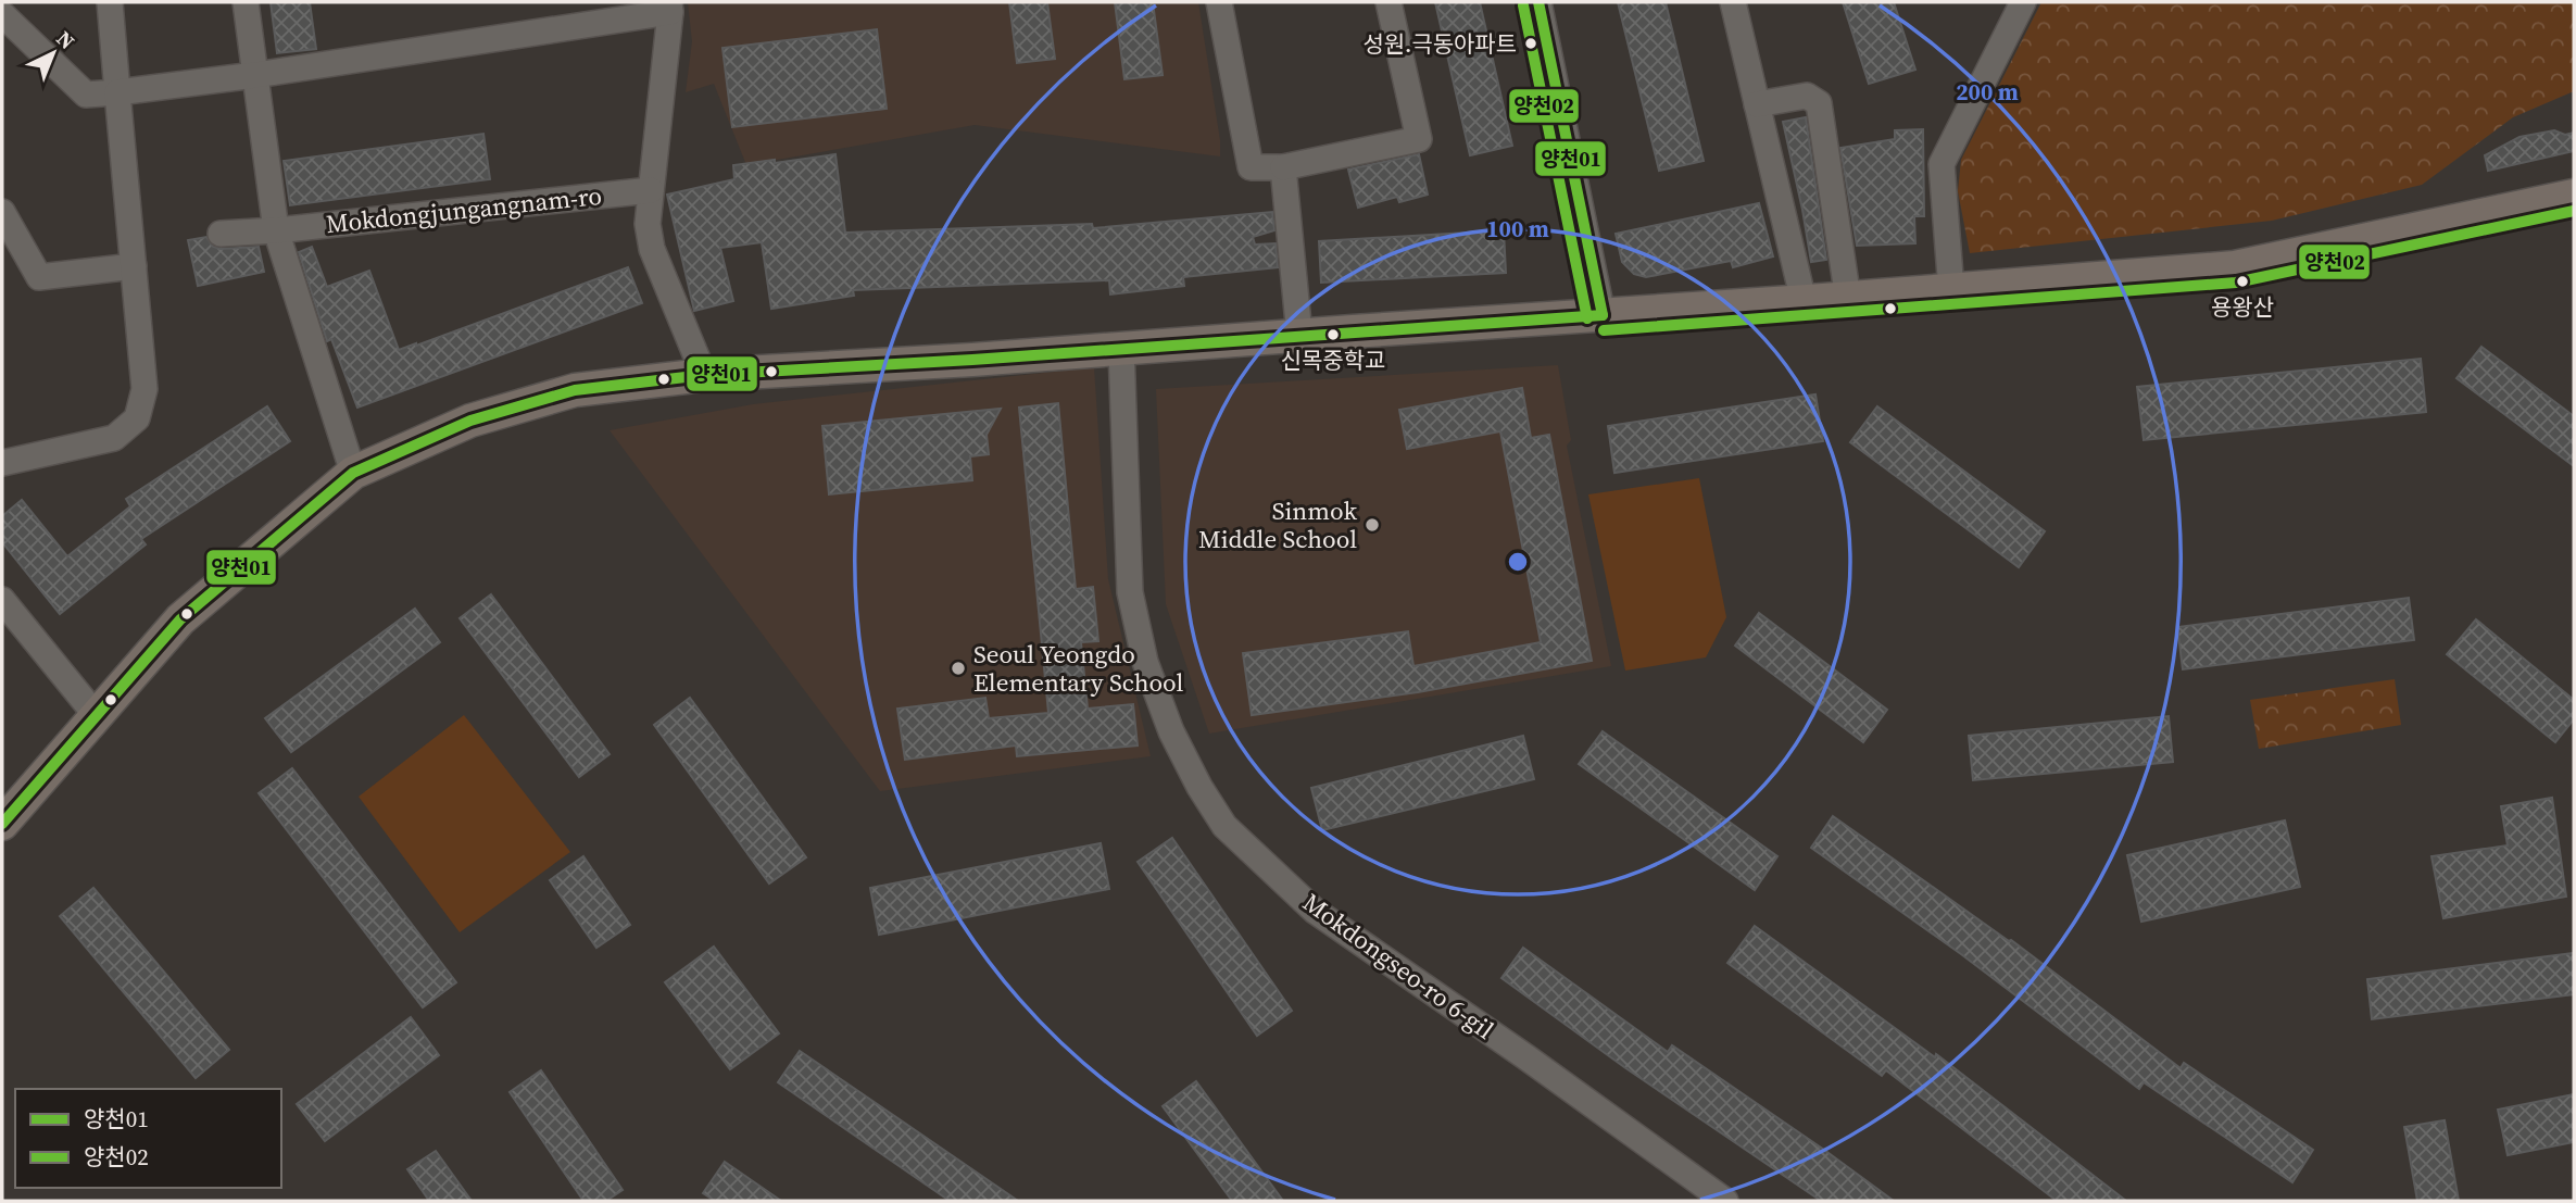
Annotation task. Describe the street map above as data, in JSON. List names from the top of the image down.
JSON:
{
  "streets": {
    "street": ["Mokdongjungangnam-ro", "Mokdongseo-ro 6-gil"]
  },
  "places": [
    "성원.극동아파트",
    "용왕산",
    "신목중학교",
    "Sinmok Middle School",
    "Seoul Yeongdo Elementary School"
  ],
  "lines": ["transit line 양천01", "transit line 양천02"],
  "legend": ["양천01", "양천02"],
  "north": "top right",
  "rings": ["200 m", "100 m"]
}
